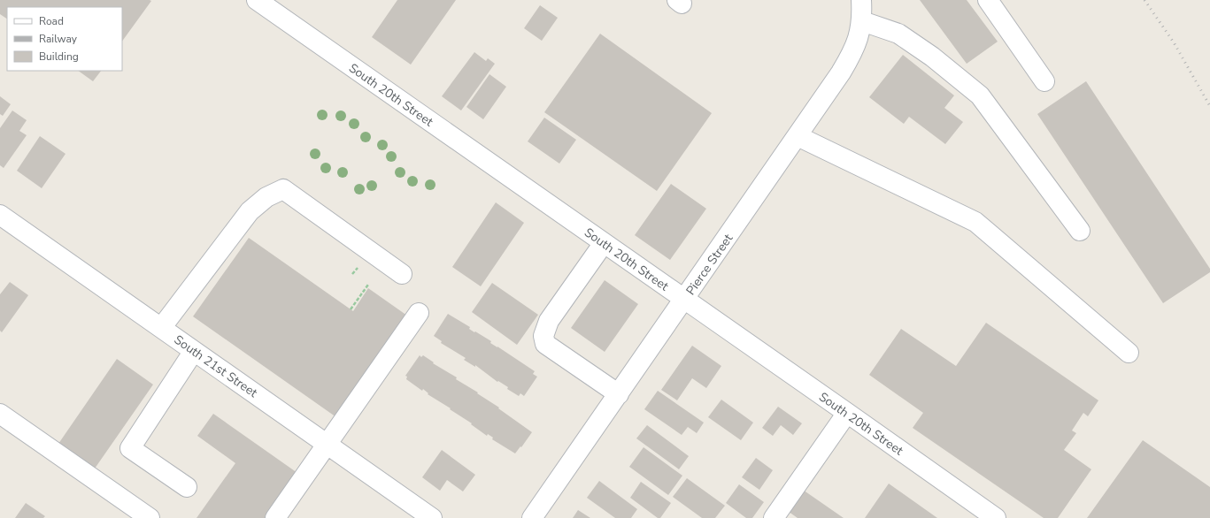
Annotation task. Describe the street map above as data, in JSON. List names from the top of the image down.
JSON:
{
  "streets": {
    "street": ["South 20th Street", "Pierce Street", "South 21st Street"]
  },
  "crossings": [
    ["South 20th Street", "Pierce Street"]
  ],
  "legend": ["Road", "Railway", "Building"]
}
